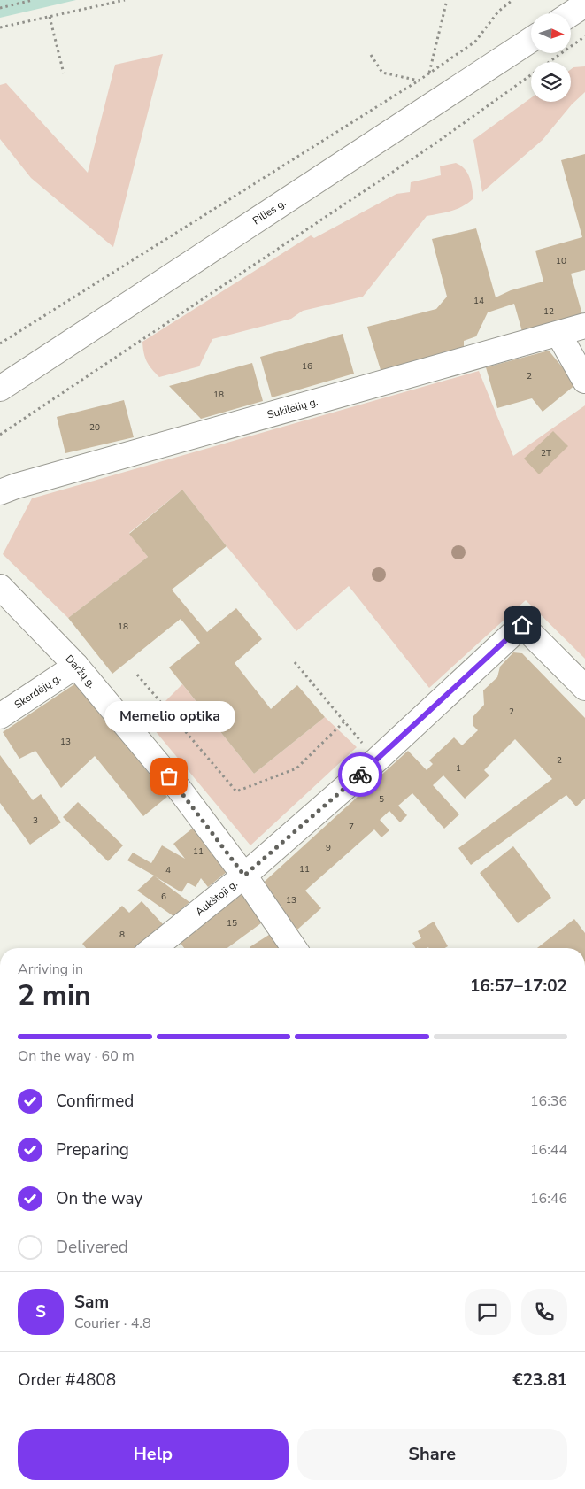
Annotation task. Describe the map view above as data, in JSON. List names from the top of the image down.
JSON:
{
  "streets": {
    "street": [
      "Pilies g.",
      "Sukilėlių g.",
      "Daržų g.",
      "Skerdėjų g.",
      "Aukštoji g."
    ]
  },
  "crossings": [
    ["Daržų g.", "Skerdėjų g."],
    ["Daržų g.", "Aukštoji g."]
  ],
  "places": ["Memelio optika"],
  "house_numbers": [
    "10",
    "14",
    "12",
    "16",
    "2",
    "18",
    "20",
    "2T",
    "18",
    "2",
    "13",
    "2",
    "1",
    "5",
    "3",
    "7",
    "9",
    "11",
    "11",
    "4",
    "6",
    "13",
    "15",
    "8"
  ],
  "north": "right",
  "page": {
    "bubble": "Memelio optika",
    "heading": ["2 min", "Arriving in", "16:57–17:02"],
    "panel": [
      "Sam",
      "Courier · 4.8",
      "Order #4808",
      "€23.81"
    ],
    "bar": "On the way · 60 m",
    "list": [
      ["Confirmed", "16:36"],
      ["Preparing", "16:44"],
      ["On the way", "16:46"],
      "Delivered"
    ],
    "round": "S",
    "buttons": ["Help", "Share"]
  }
}
